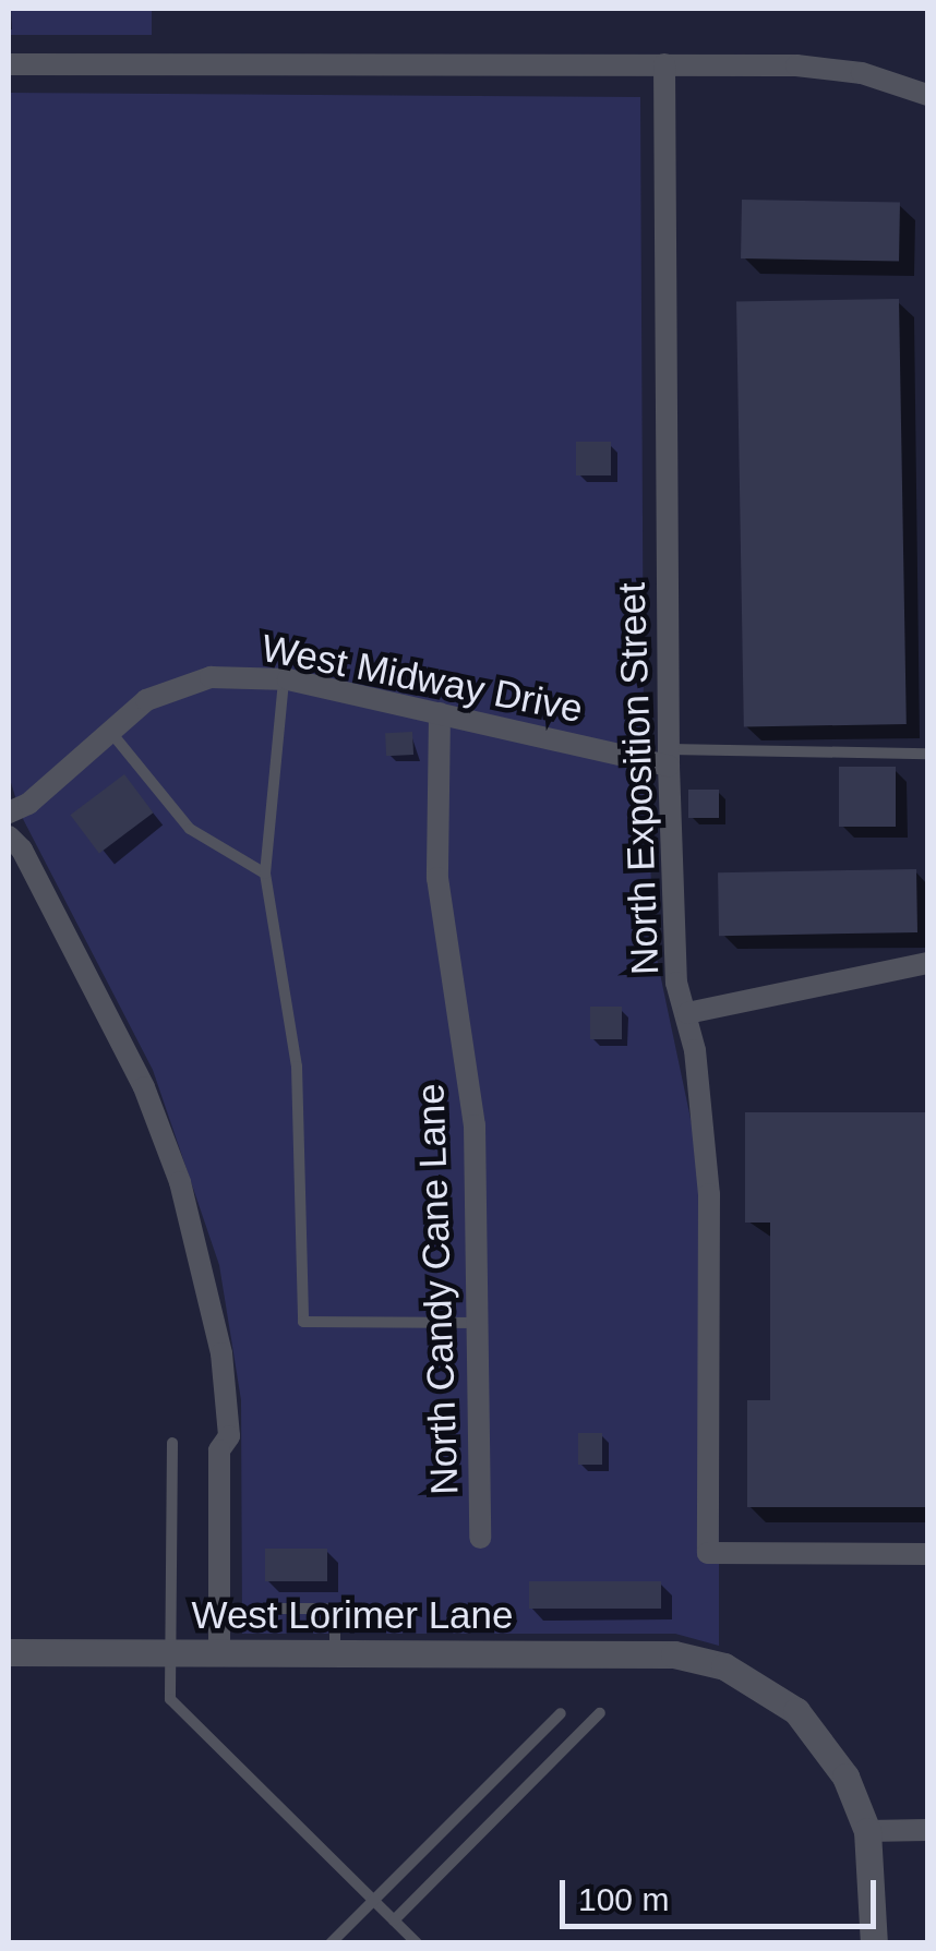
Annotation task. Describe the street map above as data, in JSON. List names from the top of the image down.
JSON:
{
  "streets": {
    "street": [
      "West Midway Drive",
      "North Exposition Street",
      "North Candy Cane Lane",
      "West Lorimer Lane"
    ]
  },
  "crossings": [
    ["West Midway Drive", "North Exposition Street"],
    ["West Midway Drive", "North Candy Cane Lane"]
  ],
  "scale_bar": "100 m"
}
